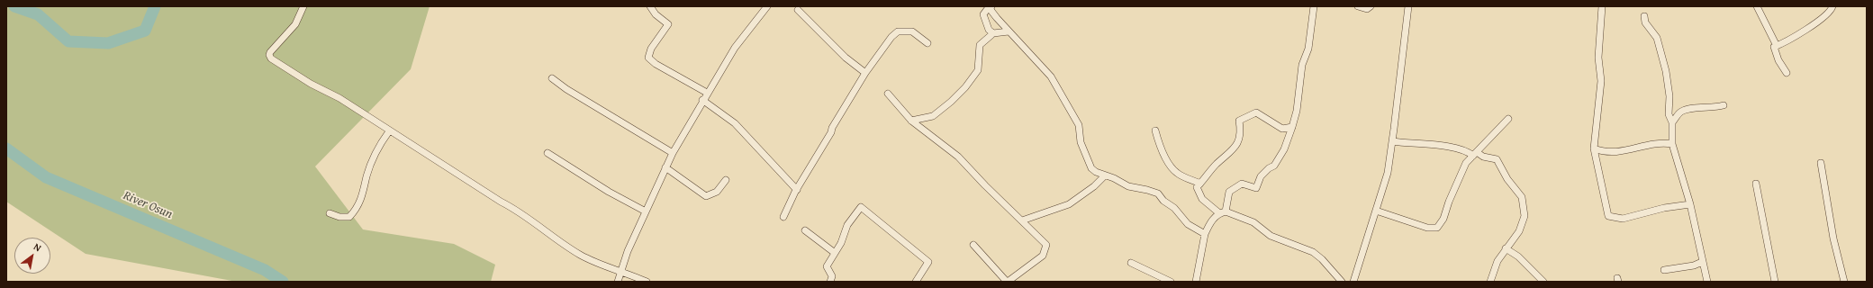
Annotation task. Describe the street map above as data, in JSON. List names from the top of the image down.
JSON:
{
  "water": ["River Osun"],
  "north": "top right"
}
